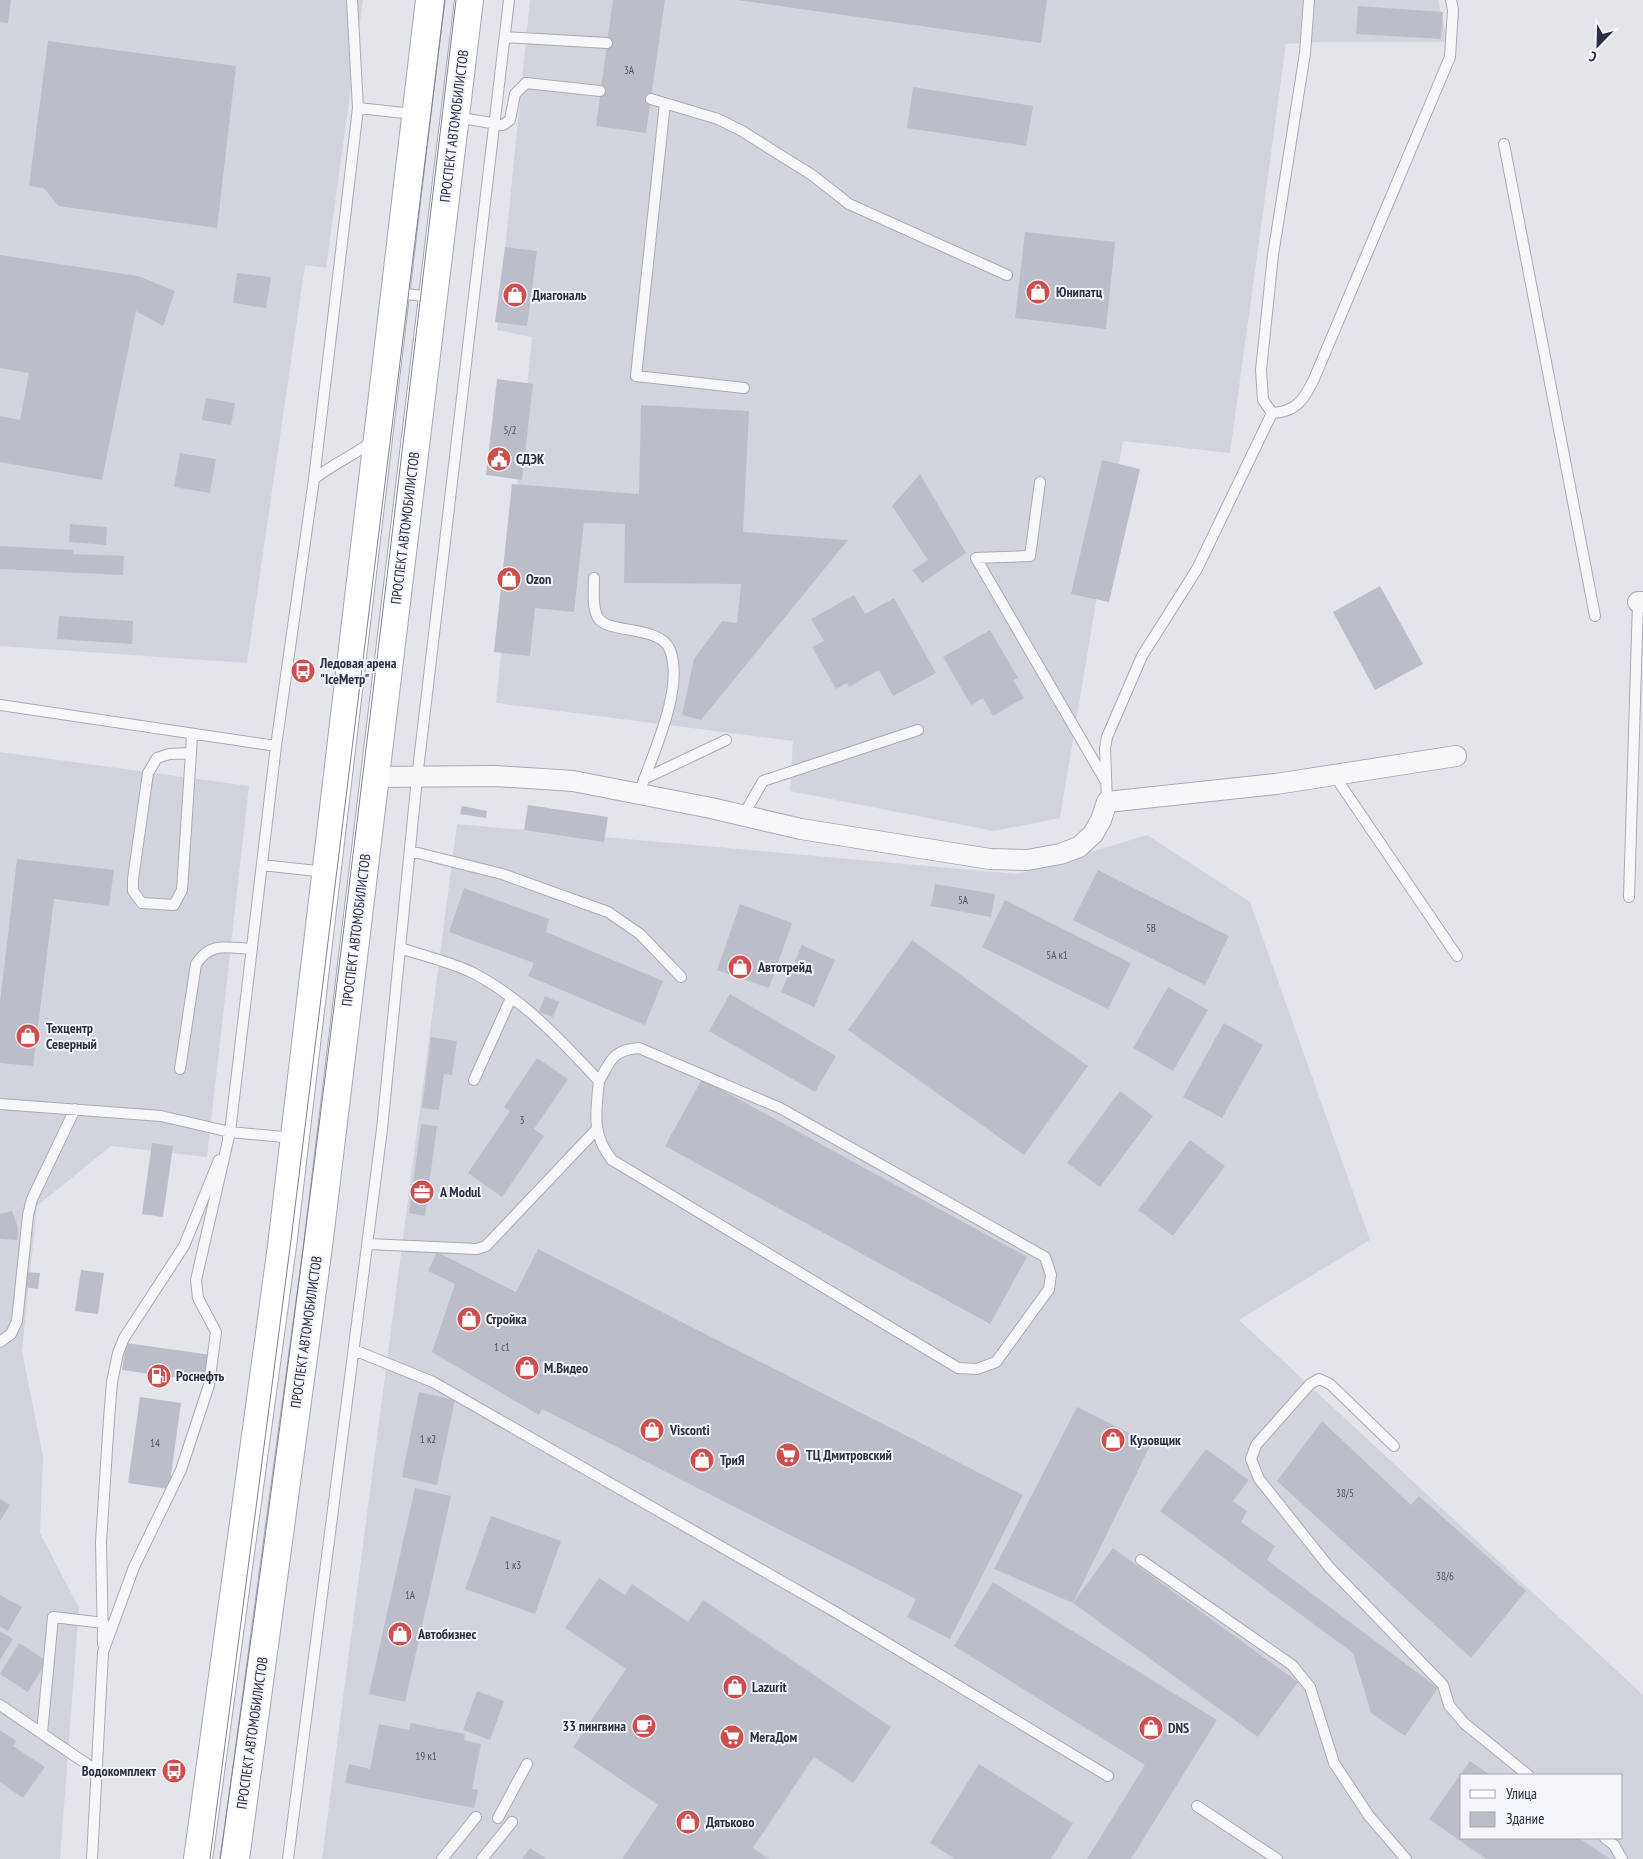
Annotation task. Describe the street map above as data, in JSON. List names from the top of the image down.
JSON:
{
  "streets": {
    "main road": ["ПРОСПЕКТ АВТОМОБИЛИСТОВ"]
  },
  "places": {
    "shop": [
      "Юнипатц",
      "Диагональ",
      "Ozon",
      "Автотрейд",
      "Техцентр Северный",
      "Стройка",
      "М.Видео",
      "Visconti",
      "Кузовщик",
      "ТриЯ",
      "Автобизнес",
      "Lazurit",
      "DNS",
      "Дятьково"
    ],
    "public building": ["СДЭК"],
    "bus stop": ["Ледовая арена \"IceМетр\"", "Водокомплект"],
    "office": ["A Modul"],
    "fuel station": ["Роснефть"],
    "supermarket": ["ТЦ Дмитровский", "МегаДом"],
    "cafe": ["33 пингвина"]
  },
  "house_numbers": [
    "3А",
    "5/2",
    "5А",
    "5В",
    "5А к1",
    "3",
    "1 с1",
    "1 к2",
    "14",
    "38/5",
    "1 к3",
    "38/6",
    "1А",
    "19 к1"
  ],
  "legend": ["Улица", "Здание"],
  "north": "bottom left"
}
